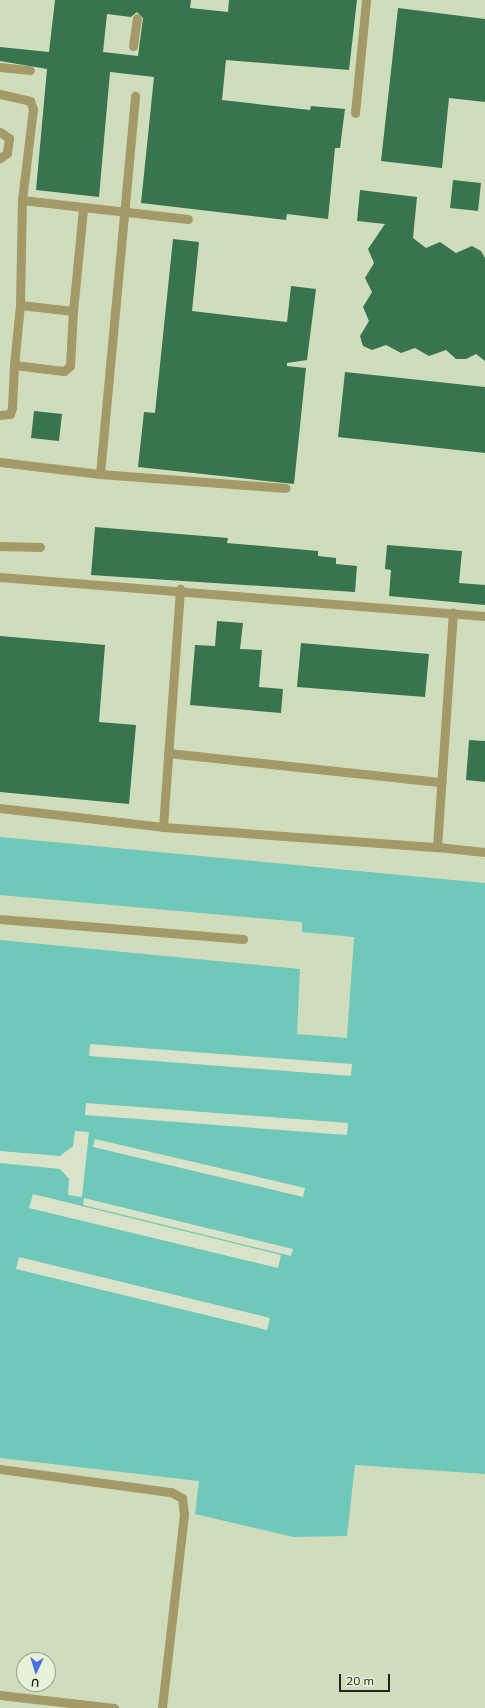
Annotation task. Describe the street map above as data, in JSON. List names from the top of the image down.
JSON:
{
  "scale_bar": "20 m",
  "north": "bottom"
}
